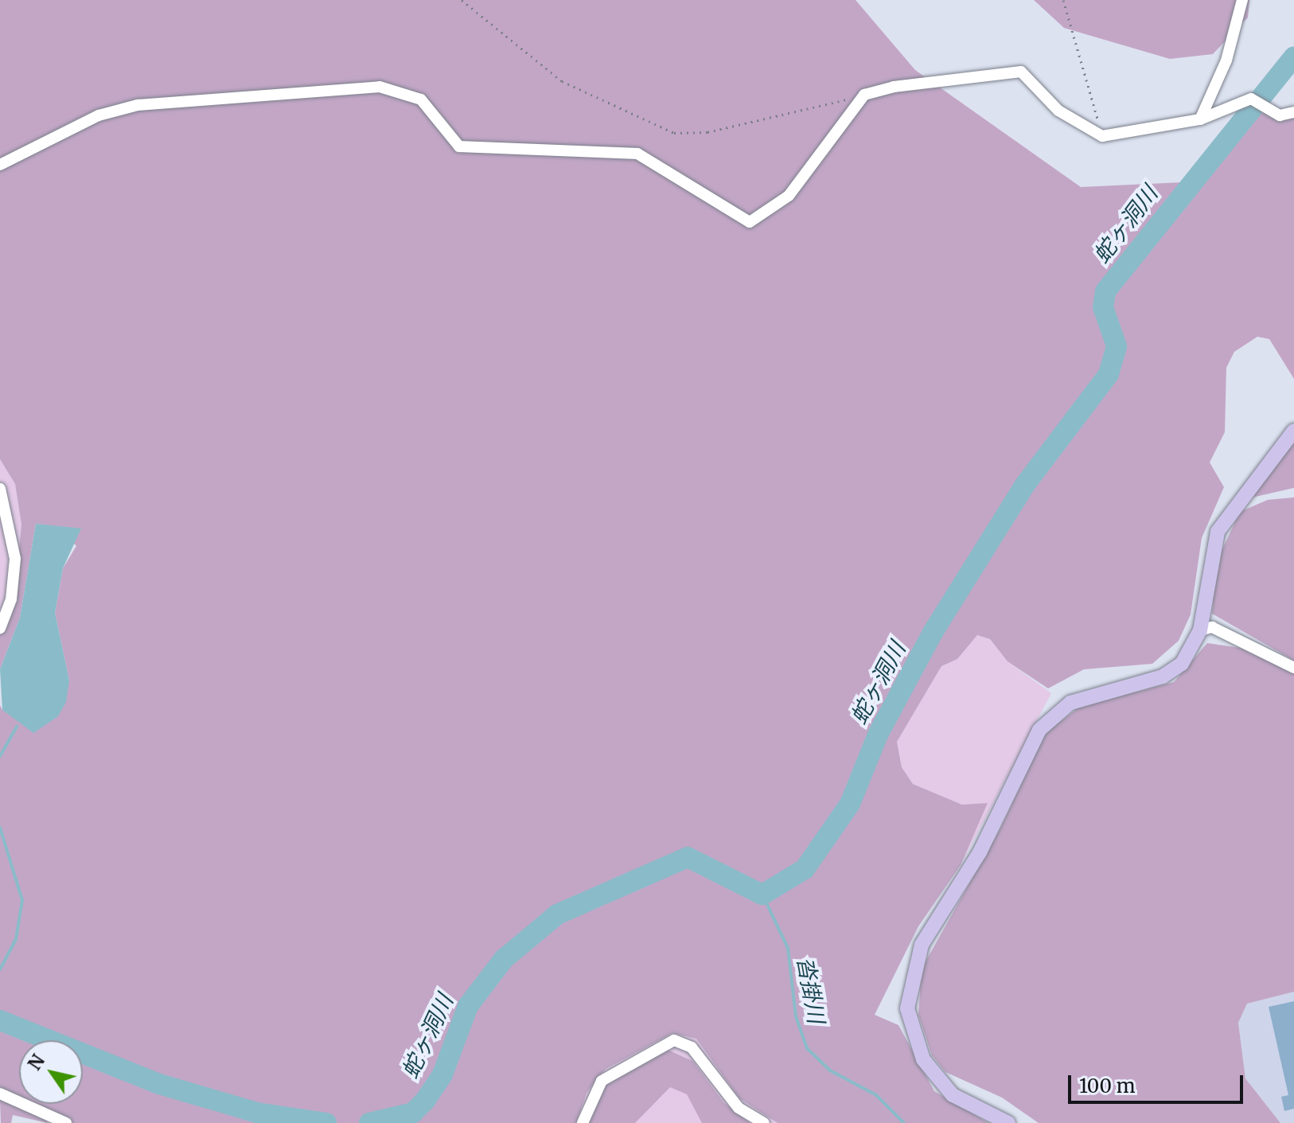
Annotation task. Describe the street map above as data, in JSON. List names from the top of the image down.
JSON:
{
  "water": ["蛇ヶ洞川", "沓掛川"],
  "scale_bar": "100 m",
  "north": "top left"
}
